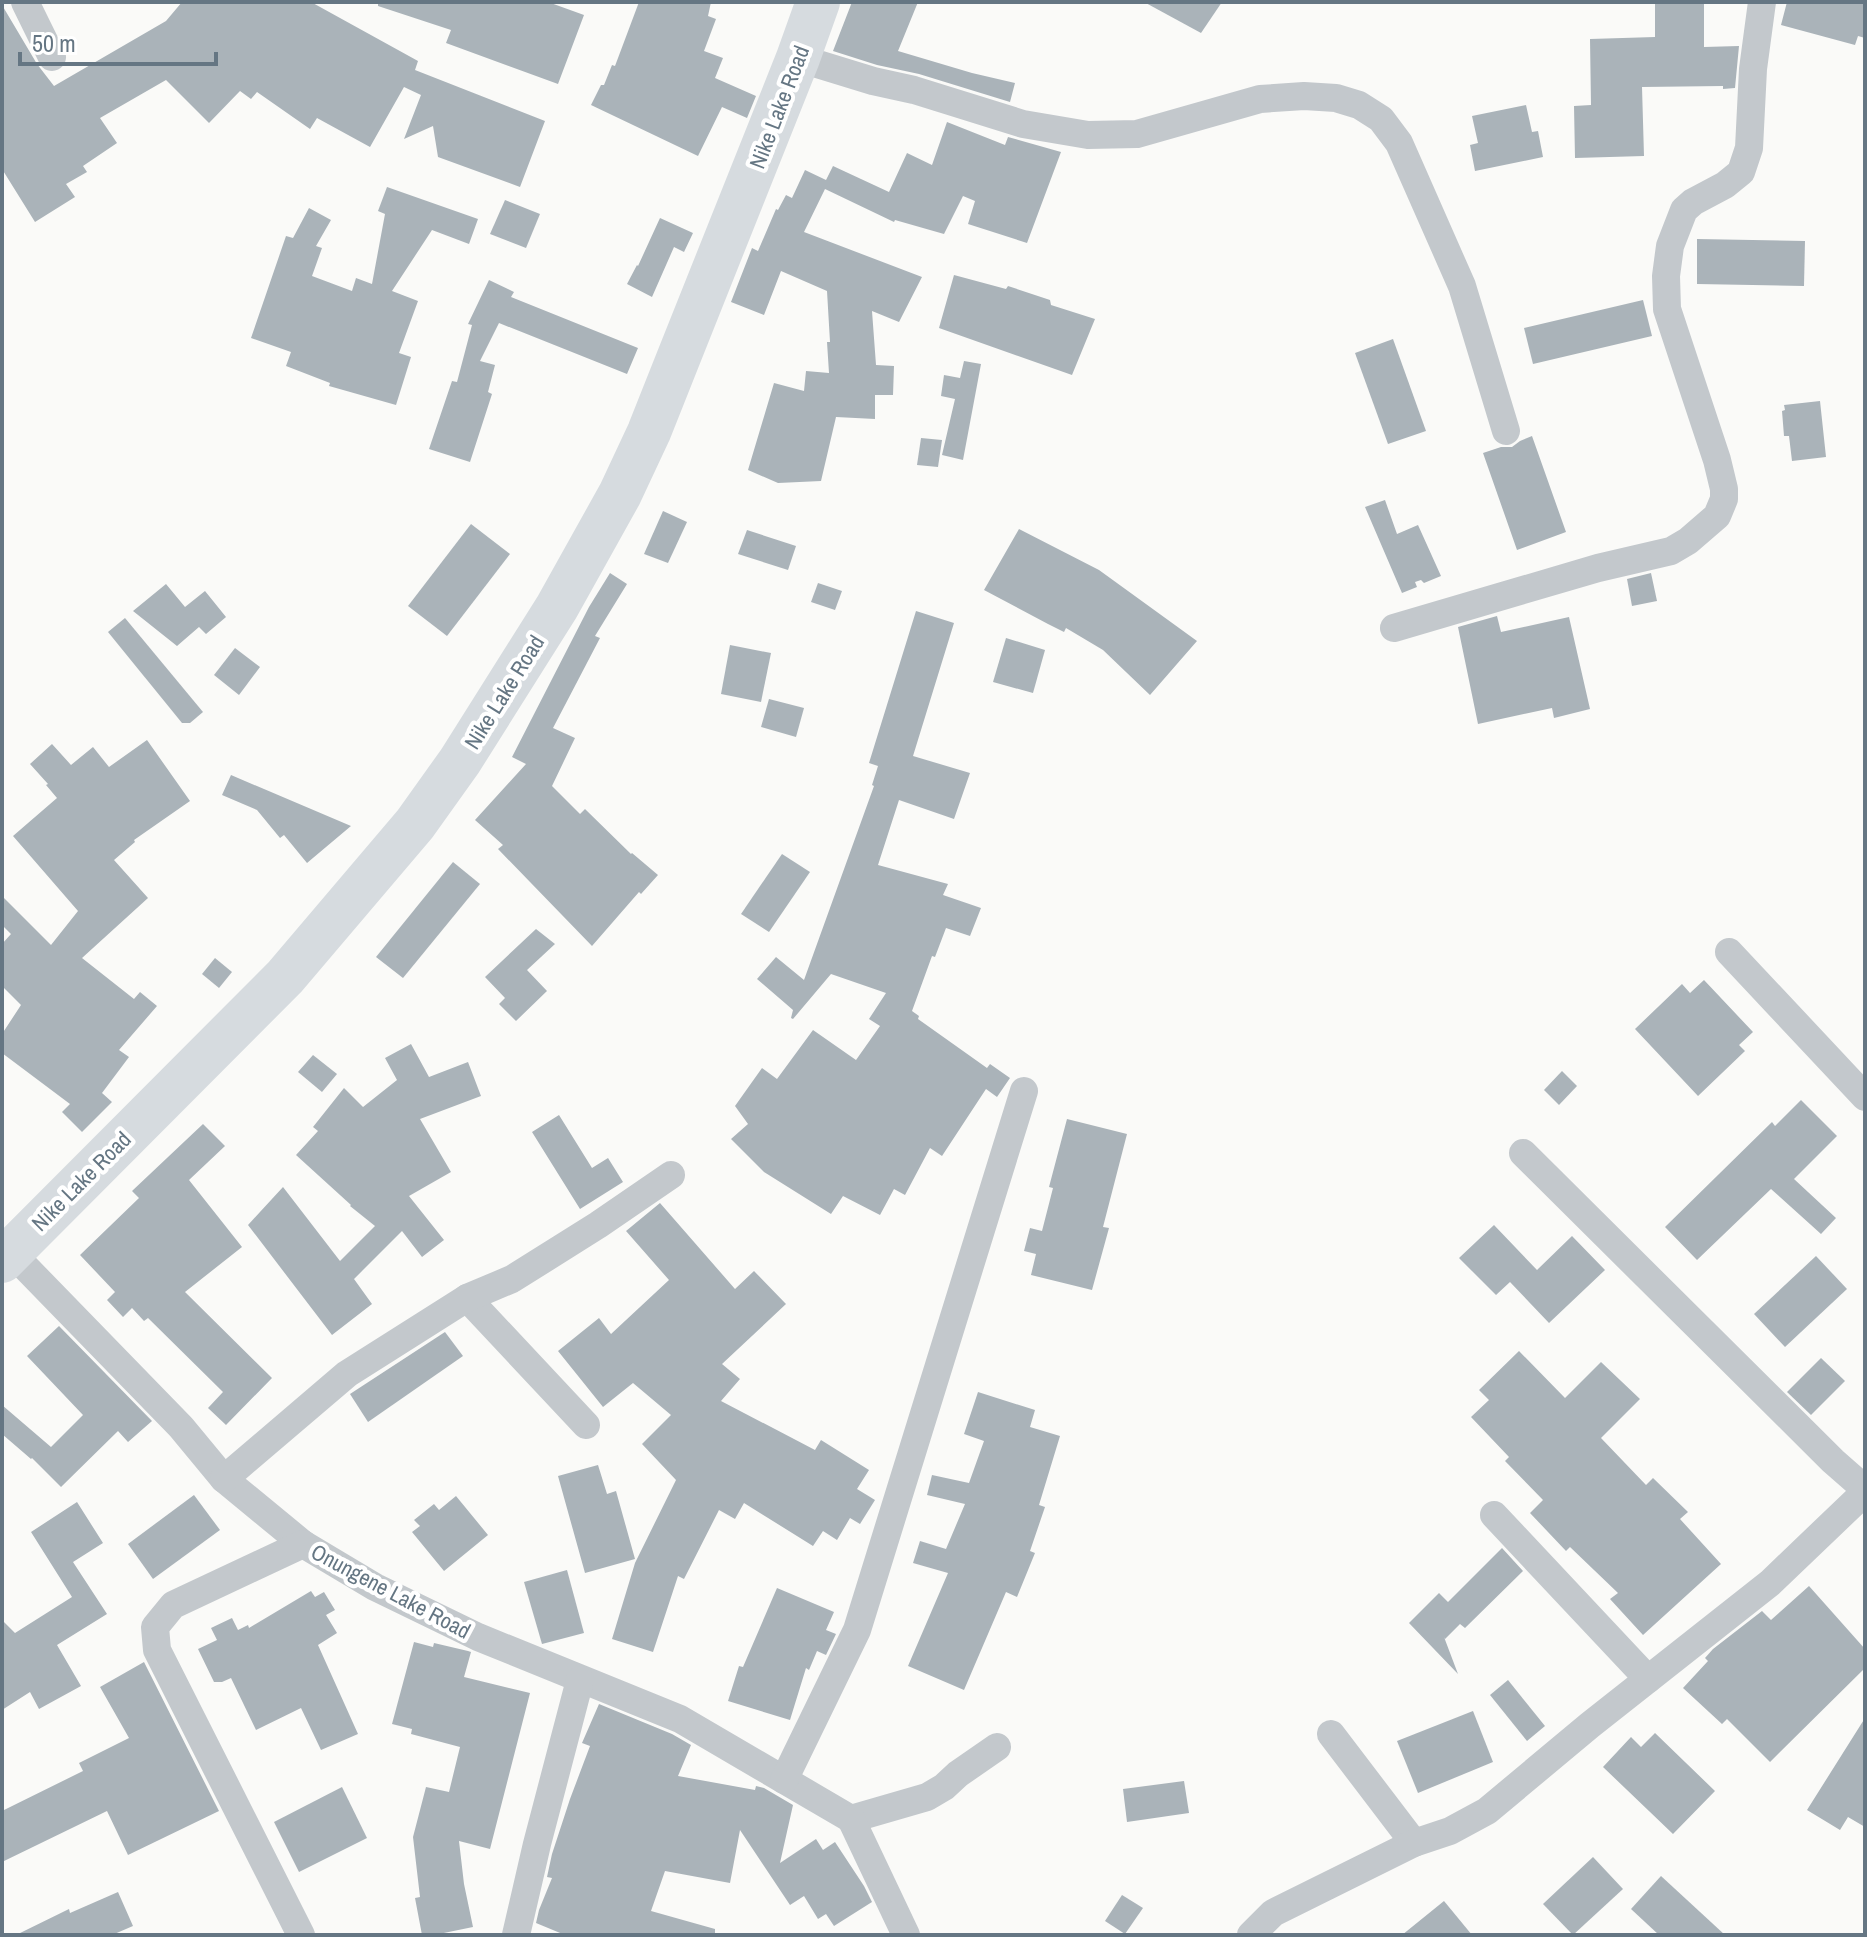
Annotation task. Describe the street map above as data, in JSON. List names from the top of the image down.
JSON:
{
  "streets": {
    "main road": ["Nike Lake Road"],
    "street": ["Onungene Lake Road"]
  },
  "crossings": [
    ["Nike Lake Road", "Onungene Lake Road"]
  ],
  "scale_bar": "50 m"
}
